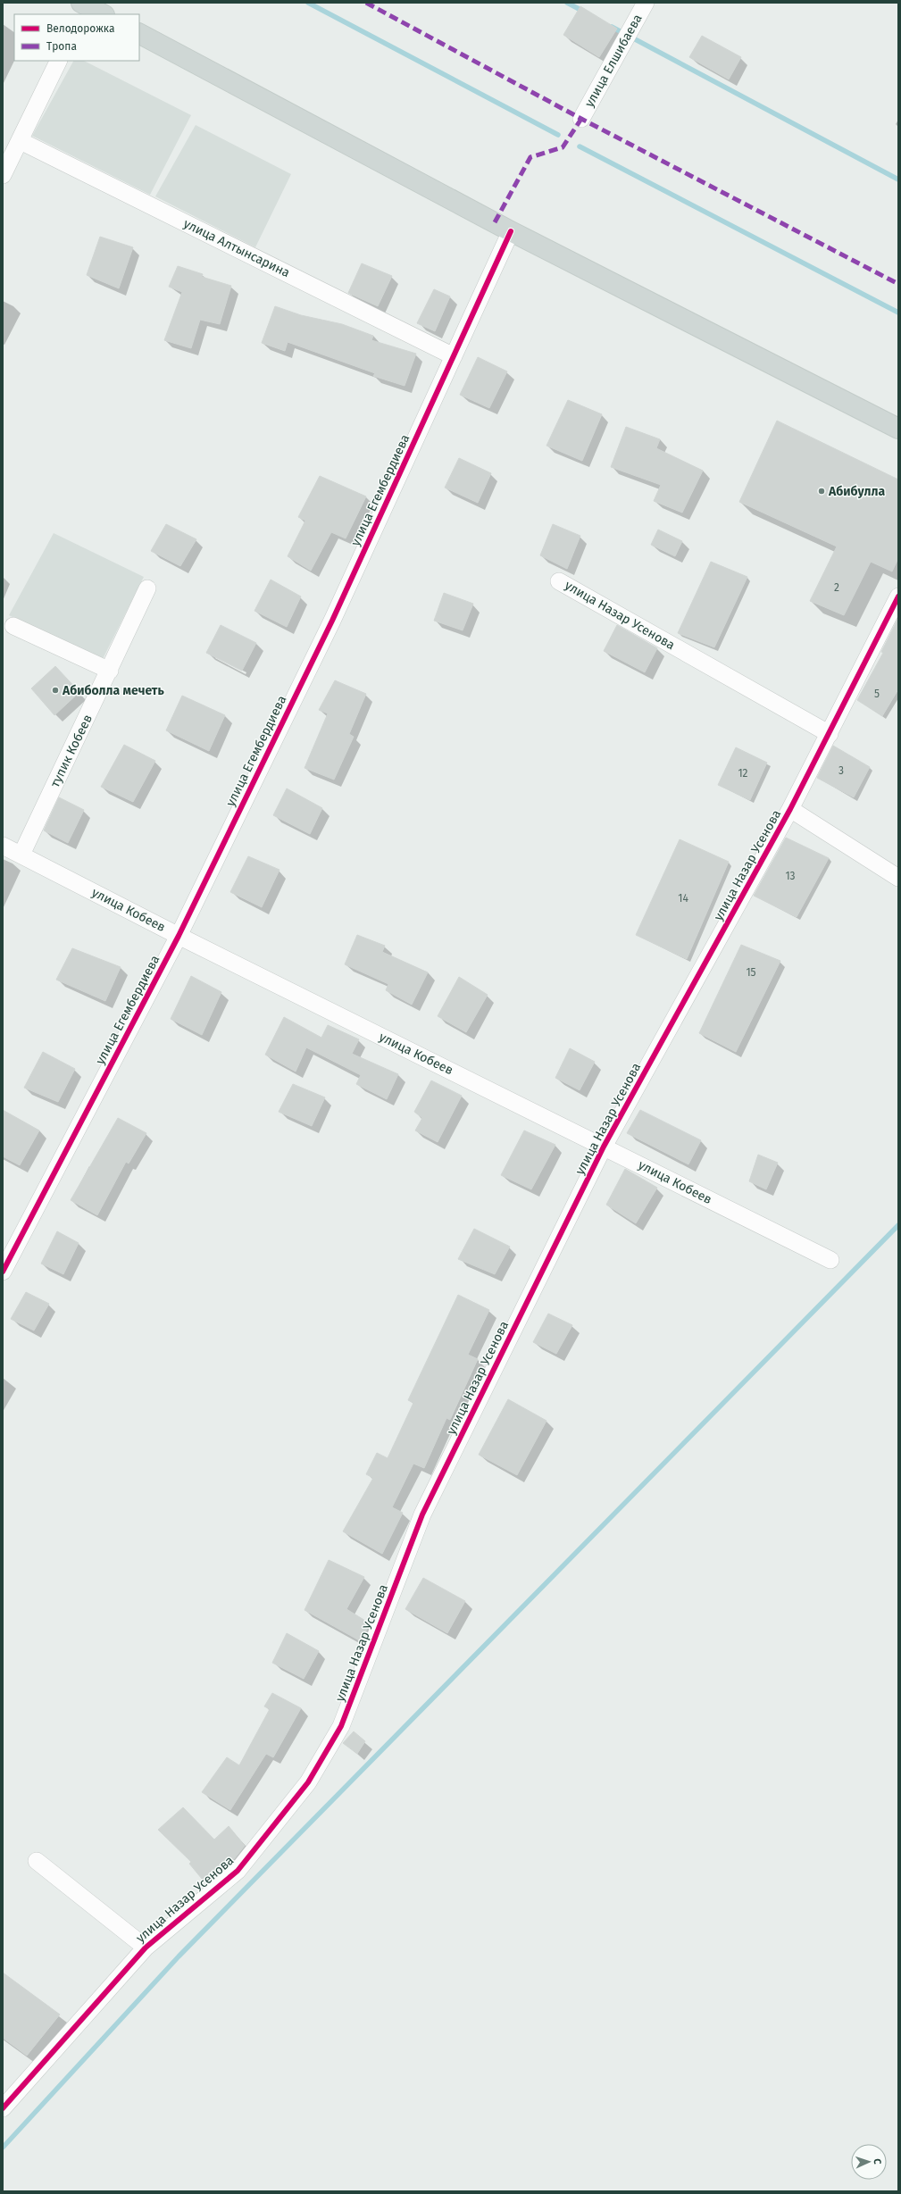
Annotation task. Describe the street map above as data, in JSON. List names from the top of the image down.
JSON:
{
  "streets": {
    "street": [
      "улица Елшибаева",
      "улица Алтынсарина",
      "улица Егембердиева",
      "улица Назар Усенова",
      "тупик Кобеев",
      "улица Кобеев"
    ]
  },
  "crossings": [
    ["улица Алтынсарина", "улица Егембердиева"],
    ["улица Егембердиева", "улица Кобеев"],
    ["улица Назар Усенова", "улица Кобеев"],
    ["тупик Кобеев", "улица Кобеев"]
  ],
  "places": ["Абибулла", "Абиболла мечеть"],
  "house_numbers": [
    "2",
    "5",
    "3",
    "12",
    "13",
    "14",
    "15"
  ],
  "legend": ["Велодорожка", "Тропа"],
  "north": "right"
}
